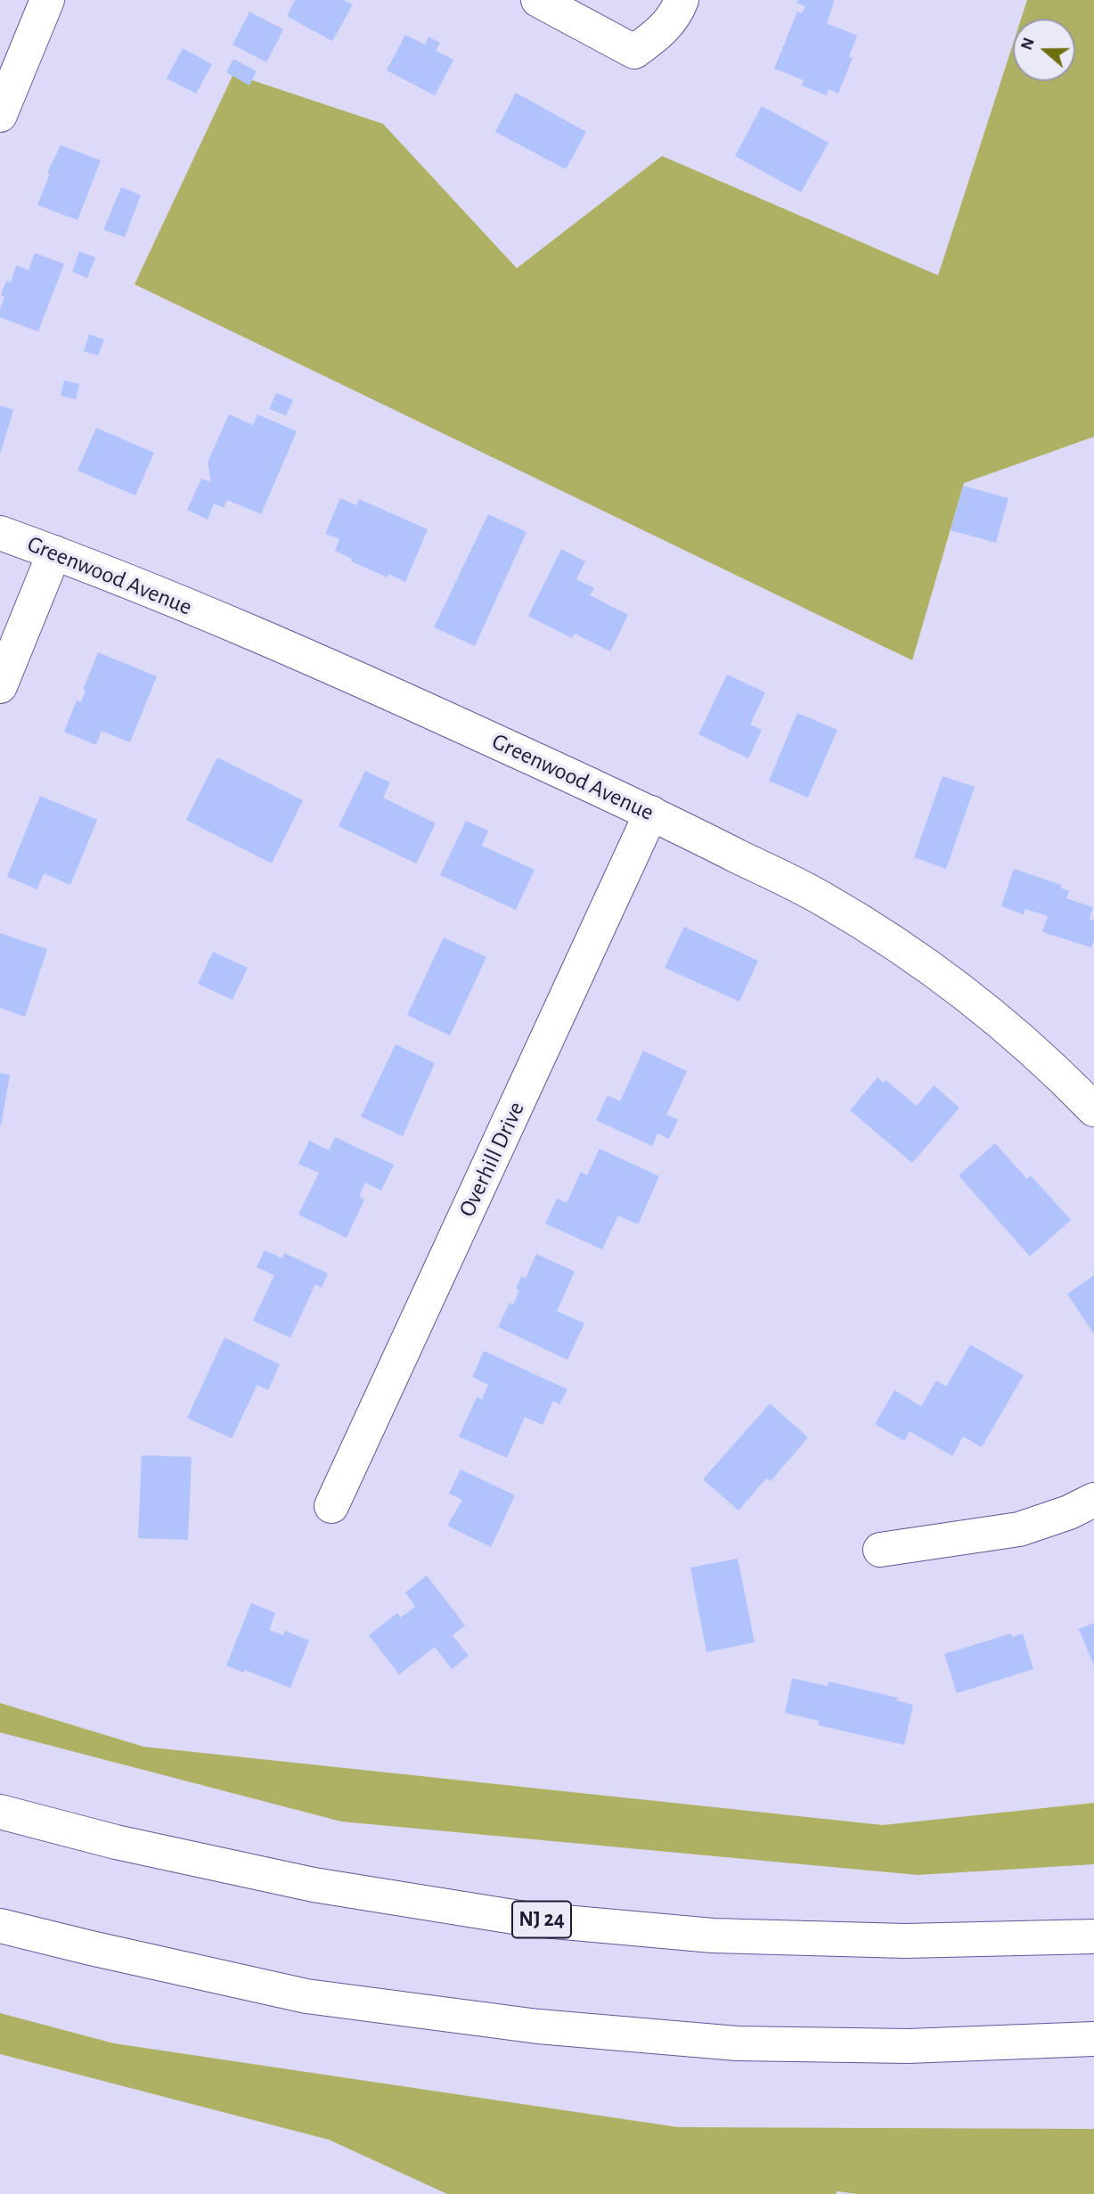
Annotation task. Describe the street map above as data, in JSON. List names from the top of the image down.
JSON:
{
  "streets": {
    "main road": ["Greenwood Avenue", "Overhill Drive", "NJ 24"]
  },
  "crossings": [
    ["Greenwood Avenue", "Overhill Drive"]
  ],
  "north": "left"
}
